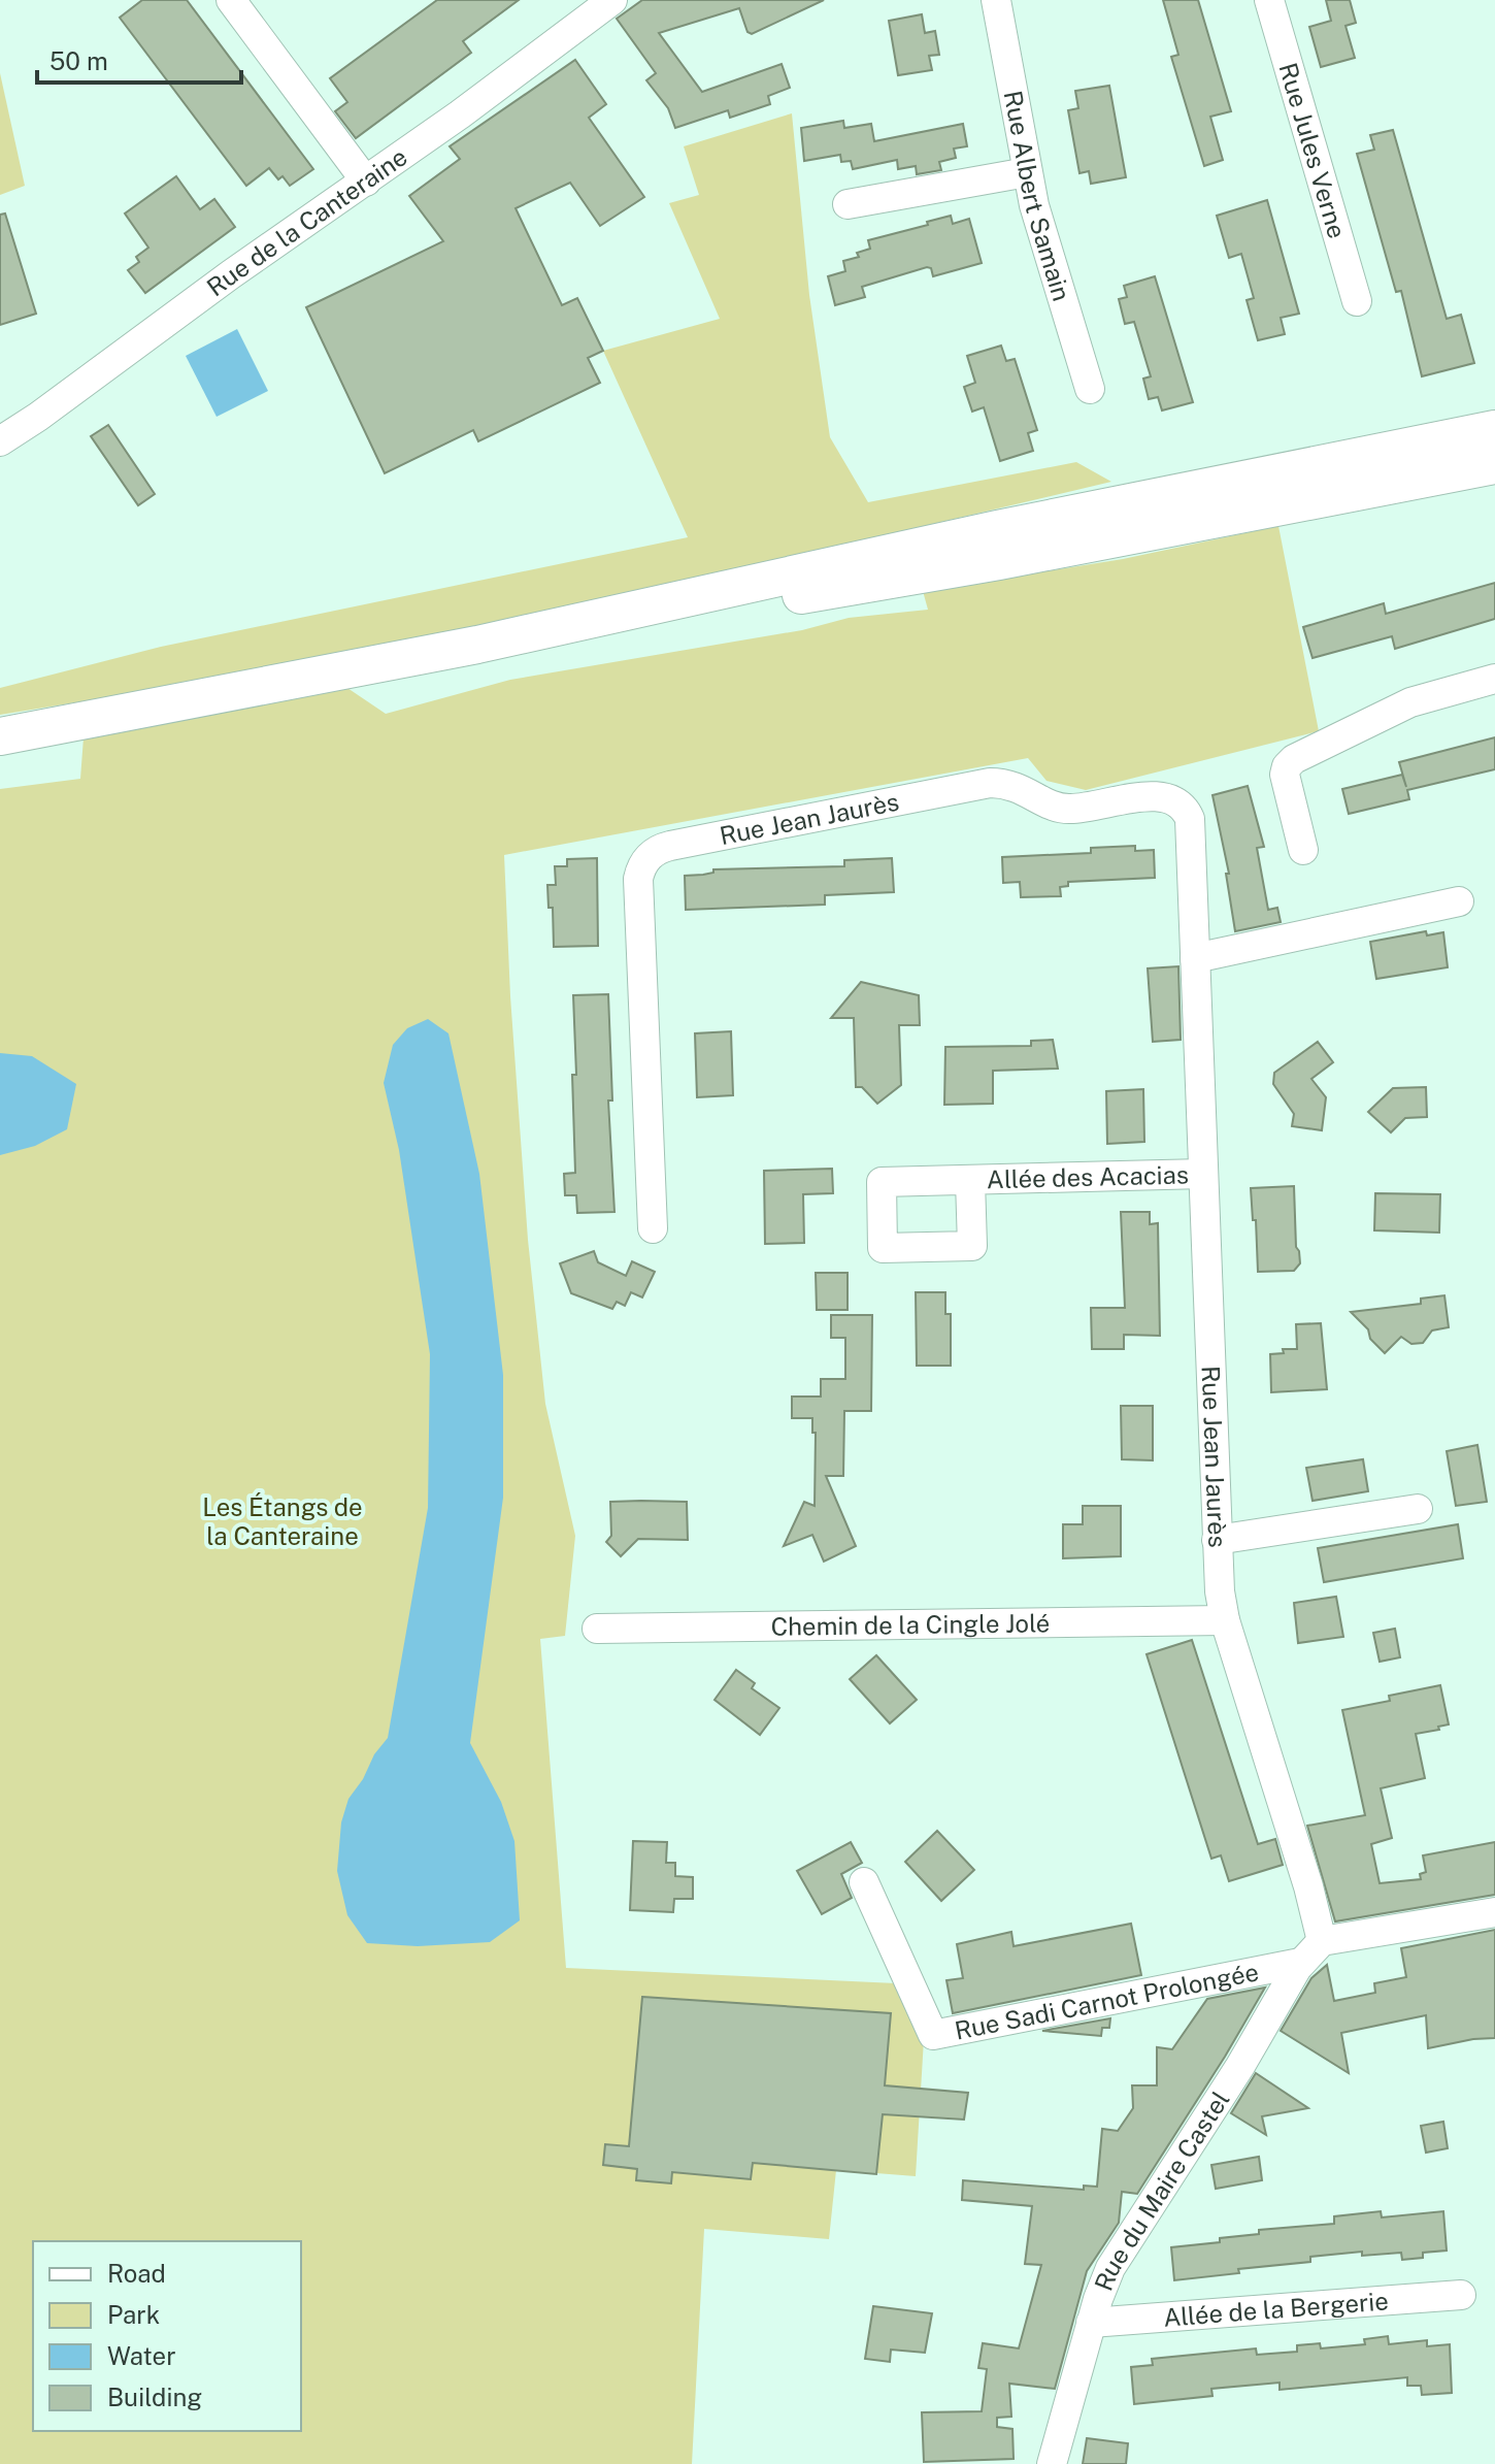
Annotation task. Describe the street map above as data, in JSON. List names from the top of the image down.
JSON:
{
  "streets": {
    "street": [
      "Rue Jules Verne",
      "Rue Albert Samain",
      "Rue de la Canteraine",
      "Rue Jean Jaurès",
      "Allée des Acacias",
      "Chemin de la Cingle Jolé",
      "Rue Sadi Carnot Prolongée",
      "Rue du Maire Castel",
      "Allée de la Bergerie"
    ]
  },
  "crossings": [
    ["Rue Jean Jaurès", "Allée des Acacias"],
    ["Rue Jean Jaurès", "Chemin de la Cingle Jolé"],
    ["Rue Jean Jaurès", "Rue du Maire Castel"],
    ["Rue Sadi Carnot Prolongée", "Rue du Maire Castel"],
    ["Rue du Maire Castel", "Allée de la Bergerie"]
  ],
  "parks": ["Les Étangs de la Canteraine"],
  "legend": [
    "Road",
    "Park",
    "Water",
    "Building"
  ],
  "scale_bar": "50 m"
}
